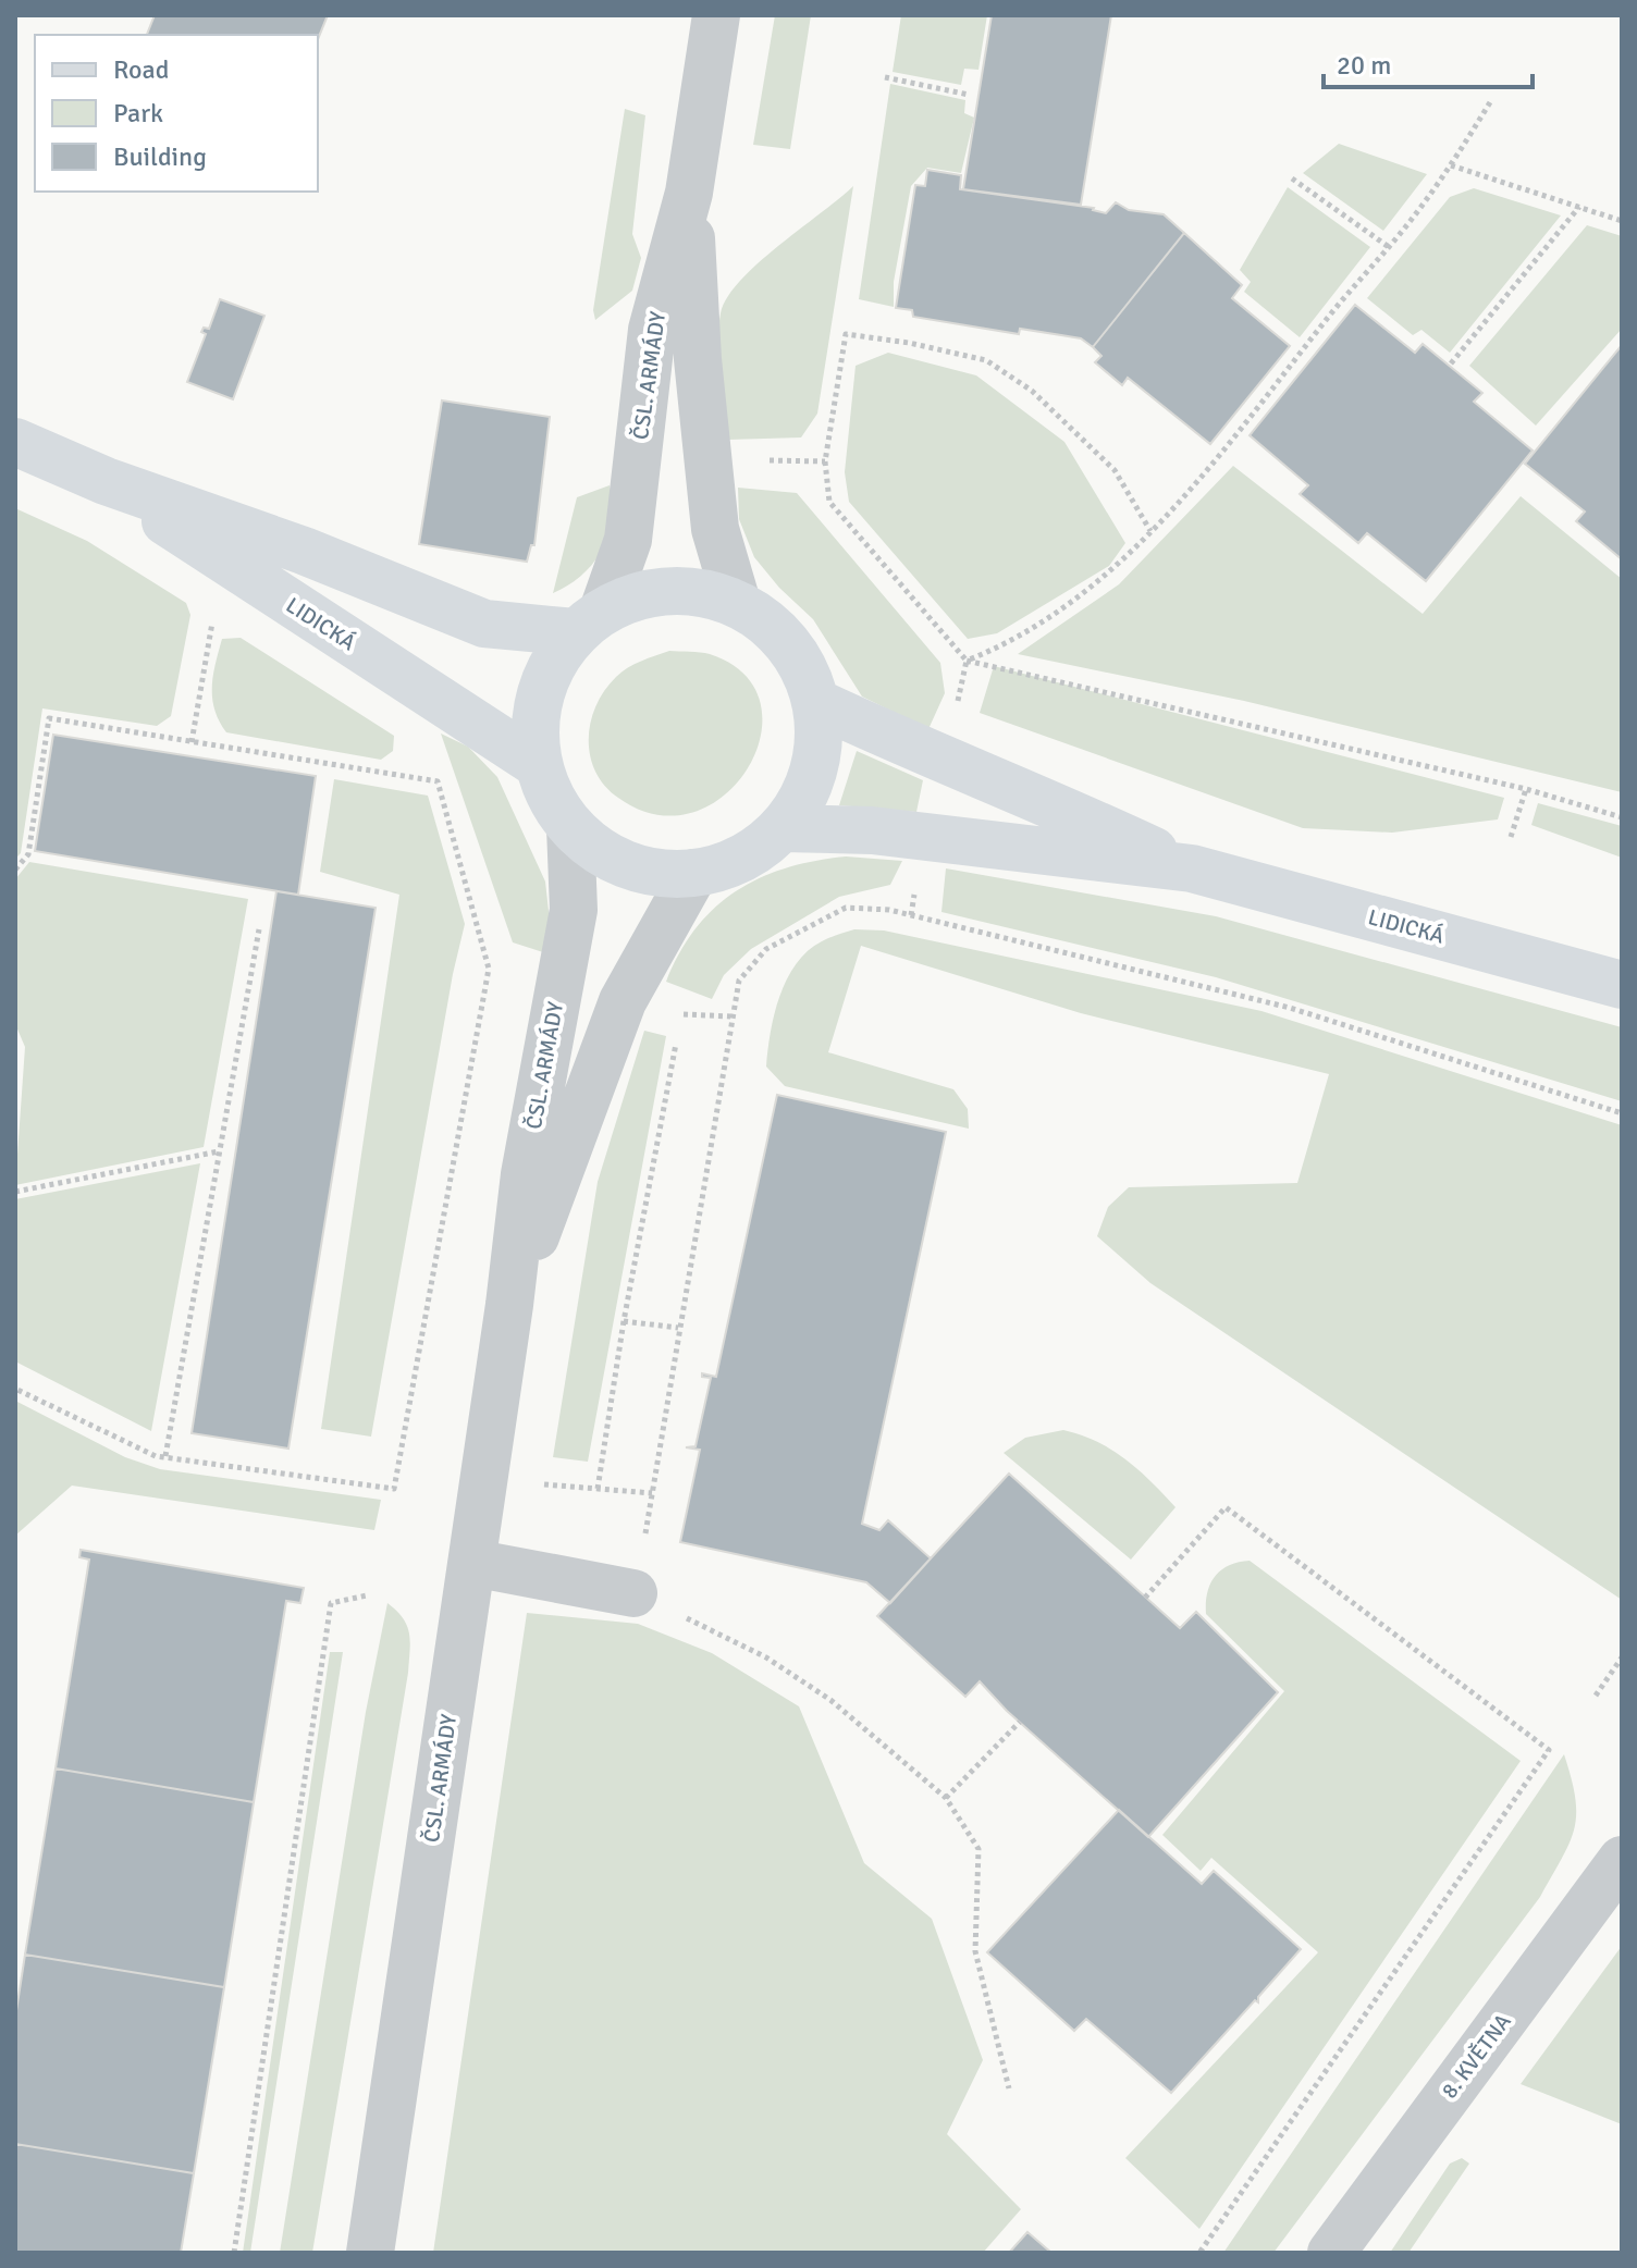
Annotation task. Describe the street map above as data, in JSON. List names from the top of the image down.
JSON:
{
  "streets": {
    "main road": ["LIDICKÁ"],
    "street": ["ČSL. ARMÁDY", "8. KVĚTNA"]
  },
  "crossings": [
    ["ČSL. ARMÁDY", "LIDICKÁ"]
  ],
  "legend": ["Road", "Park", "Building"],
  "scale_bar": "20 m"
}
